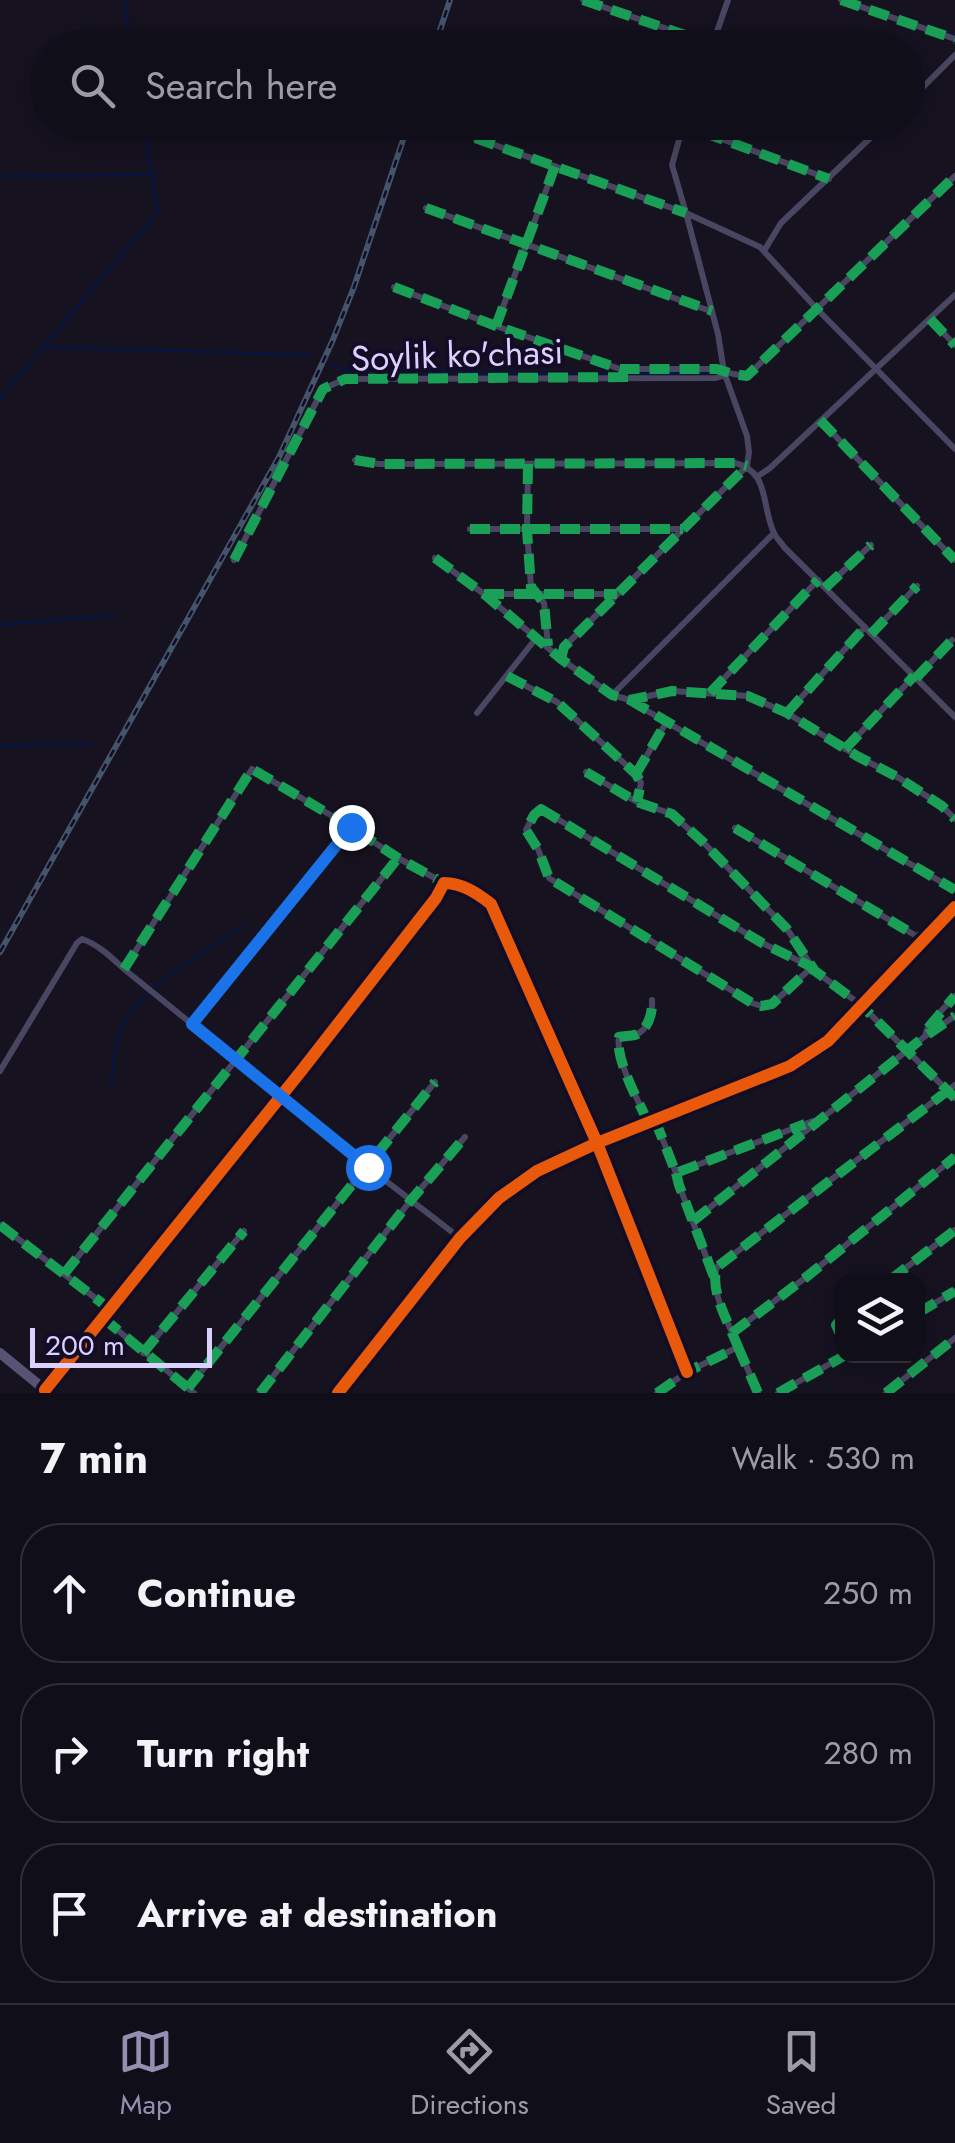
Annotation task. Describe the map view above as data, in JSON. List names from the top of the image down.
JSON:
{
  "streets": {
    "street": ["Soylik ko'chasi"]
  },
  "scale_bar": "200 m",
  "page": {
    "search": "Search here",
    "scale": "200 m",
    "heading": ["7 min", "Walk · 530 m"],
    "list": [
      ["Continue", "250 m"],
      ["Turn right", "280 m"],
      "Arrive at destination"
    ],
    "nav": ["Map", "Directions", "Saved"]
  }
}
